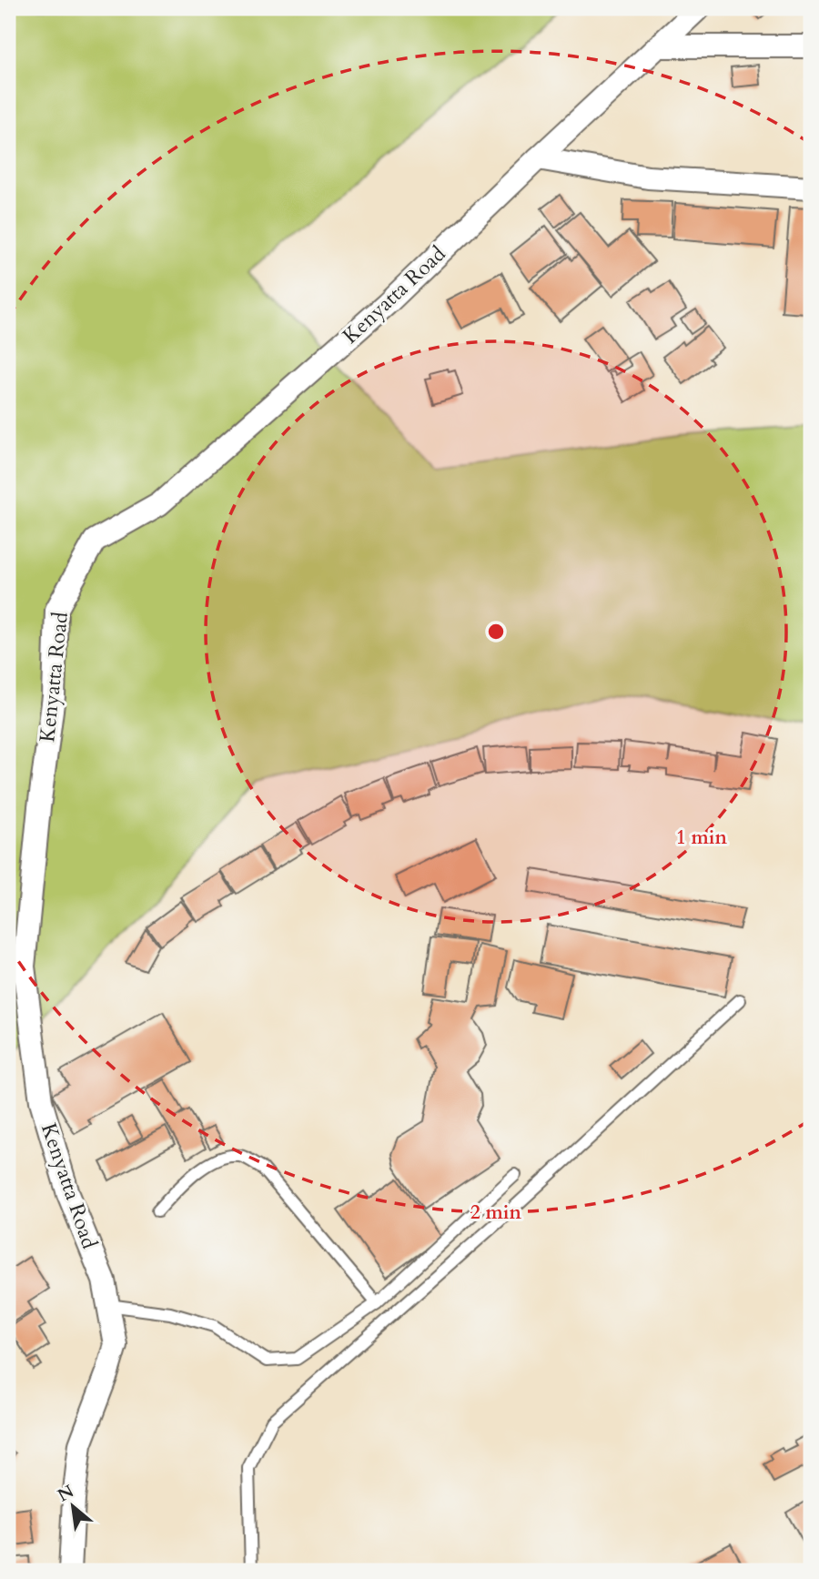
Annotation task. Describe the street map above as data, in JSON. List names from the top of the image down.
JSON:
{
  "streets": {
    "street": ["Kenyatta Road"]
  },
  "north": "top left",
  "rings": ["1 min", "2 min"]
}
